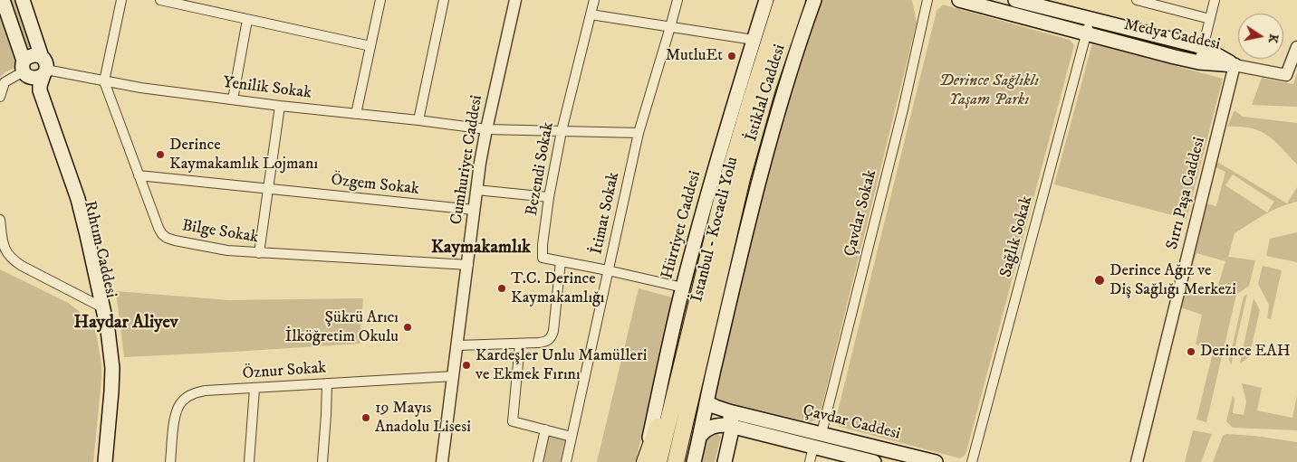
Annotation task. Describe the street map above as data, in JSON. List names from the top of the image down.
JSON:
{
  "streets": {
    "highway": ["İstanbul - Kocaeli Yolu"],
    "main road": [
      "Medya Caddesi",
      "İstiklal Caddesi",
      "Hürriyet Caddesi",
      "Rıhtım Caddesi",
      "Çavdar Caddesi"
    ],
    "street": [
      "Yenilik Sokak",
      "Cumhuriyet Caddesi",
      "Bezendi Sokak",
      "Özgem Sokak",
      "Sırrı Paşa Caddesi",
      "İtimat Sokak",
      "Çavdar Sokak",
      "Bilge Sokak",
      "Sağlık Sokak",
      "Öznur Sokak"
    ]
  },
  "crossings": [
    ["Medya Caddesi", "Sırrı Paşa Caddesi"],
    ["Medya Caddesi", "Sağlık Sokak"],
    ["Yenilik Sokak", "Cumhuriyet Caddesi"],
    ["Yenilik Sokak", "Bezendi Sokak"],
    ["Yenilik Sokak", "İtimat Sokak"],
    ["Yenilik Sokak", "Bilge Sokak"],
    ["Yenilik Sokak", "Rıhtım Caddesi"],
    ["İstiklal Caddesi", "Çavdar Caddesi"],
    ["Cumhuriyet Caddesi", "Özgem Sokak"],
    ["Cumhuriyet Caddesi", "Bilge Sokak"],
    ["Cumhuriyet Caddesi", "Öznur Sokak"],
    ["Bezendi Sokak", "İtimat Sokak"],
    ["Bezendi Sokak", "Hürriyet Caddesi"],
    ["Özgem Sokak", "Bilge Sokak"],
    ["Çavdar Sokak", "Çavdar Caddesi"]
  ],
  "districts": ["Kaymakamlık", "Haydar Aliyev"],
  "parks": ["Derince Sağlıklı Yaşam Parkı"],
  "places": [
    "MutluEt",
    "Derince Kaymakamlık Lojmanı",
    "Derince Ağız ve Diş Sağlığı Merkezi",
    "T.C. Derince Kaymakamlığı",
    "Şükrü Arıcı İlköğretim Okulu",
    "Derince EAH",
    "Kardeşler Unlu Mamülleri ve Ekmek Fırını",
    "19 Mayıs Anadolu Lisesi"
  ],
  "north": "right"
}
